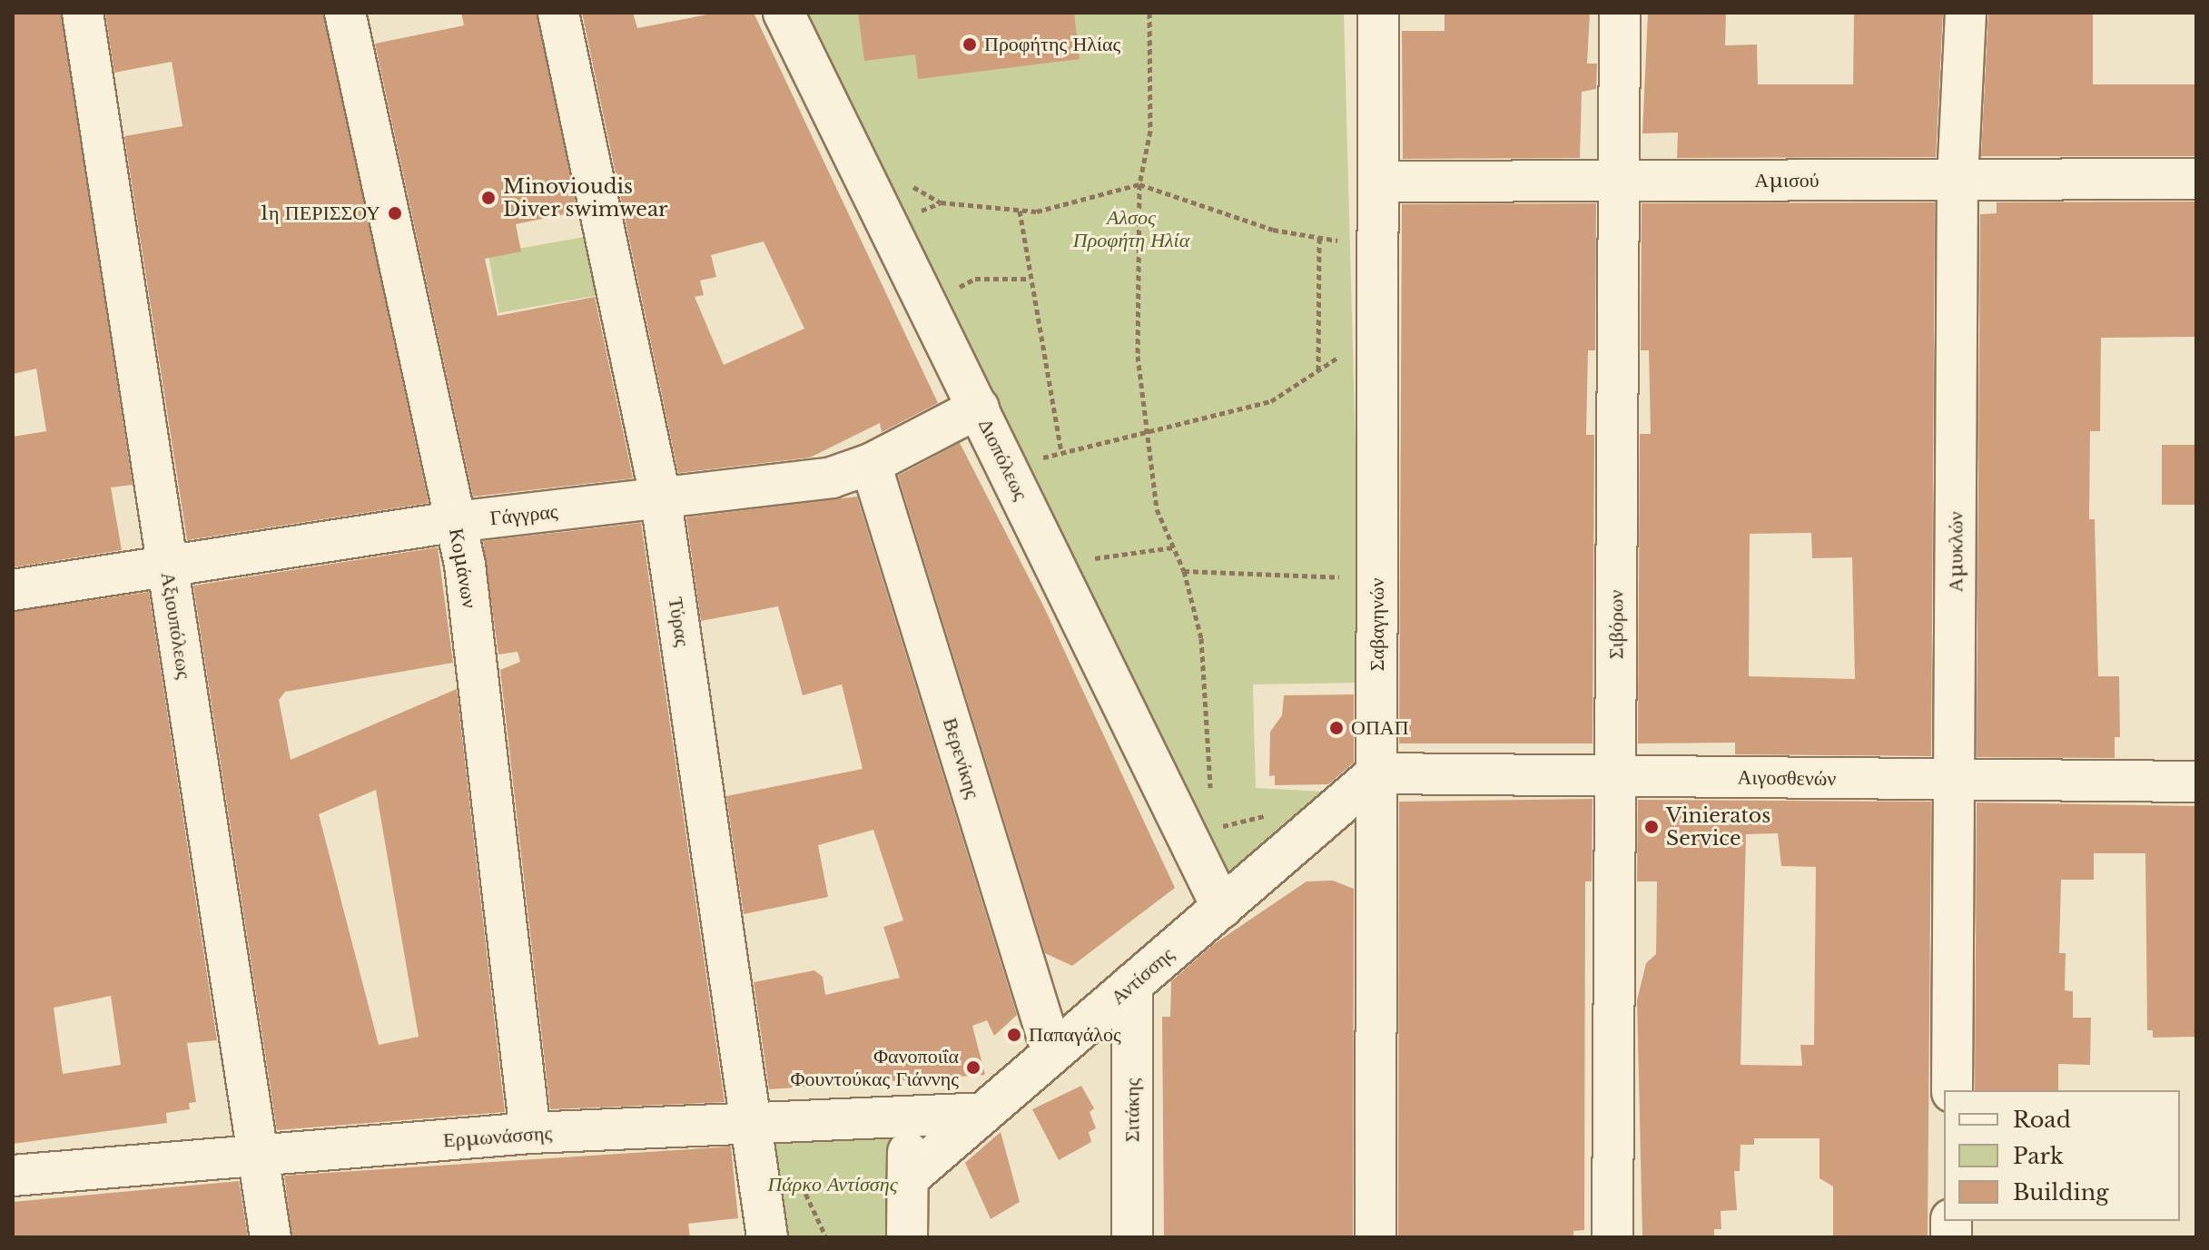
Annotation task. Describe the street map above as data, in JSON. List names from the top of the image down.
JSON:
{
  "streets": {
    "street": [
      "Αμισού",
      "Διοπόλεως",
      "Γάγγρας",
      "Αμυκλών",
      "Κομάνων",
      "Τύρας",
      "Σαβαγηνών",
      "Σιβόρων",
      "Αξιουπόλεως",
      "Βερενίκης",
      "Αιγοσθενών",
      "Αντίσσης",
      "Σιτάκης",
      "Ερμωνάσσης"
    ]
  },
  "crossings": [
    ["Αμισού", "Αμυκλών"],
    ["Αμισού", "Σαβαγηνών"],
    ["Αμισού", "Σιβόρων"],
    ["Διοπόλεως", "Γάγγρας"],
    ["Διοπόλεως", "Αντίσσης"],
    ["Γάγγρας", "Κομάνων"],
    ["Γάγγρας", "Τύρας"],
    ["Γάγγρας", "Αξιουπόλεως"],
    ["Γάγγρας", "Βερενίκης"],
    ["Αμυκλών", "Αιγοσθενών"],
    ["Κομάνων", "Ερμωνάσσης"],
    ["Τύρας", "Ερμωνάσσης"],
    ["Σαβαγηνών", "Αιγοσθενών"],
    ["Σαβαγηνών", "Αντίσσης"],
    ["Σιβόρων", "Αιγοσθενών"],
    ["Αξιουπόλεως", "Ερμωνάσσης"],
    ["Βερενίκης", "Αντίσσης"],
    ["Αιγοσθενών", "Αντίσσης"],
    ["Αντίσσης", "Σιτάκης"],
    ["Αντίσσης", "Ερμωνάσσης"]
  ],
  "parks": ["Αλσος Προφήτη Ηλία", "Πάρκο Αντίσσης"],
  "places": [
    "Προφήτης Ηλίας",
    "Minovioudis Diver swimwear",
    "1η ΠΕΡΙΣΣΟΥ",
    "ΟΠΑΠ",
    "Vinieratos Service",
    "Παπαγάλος",
    "Φανοποιΐα Φουντούκας Γιάννης"
  ],
  "legend": ["Road", "Park", "Building"]
}
